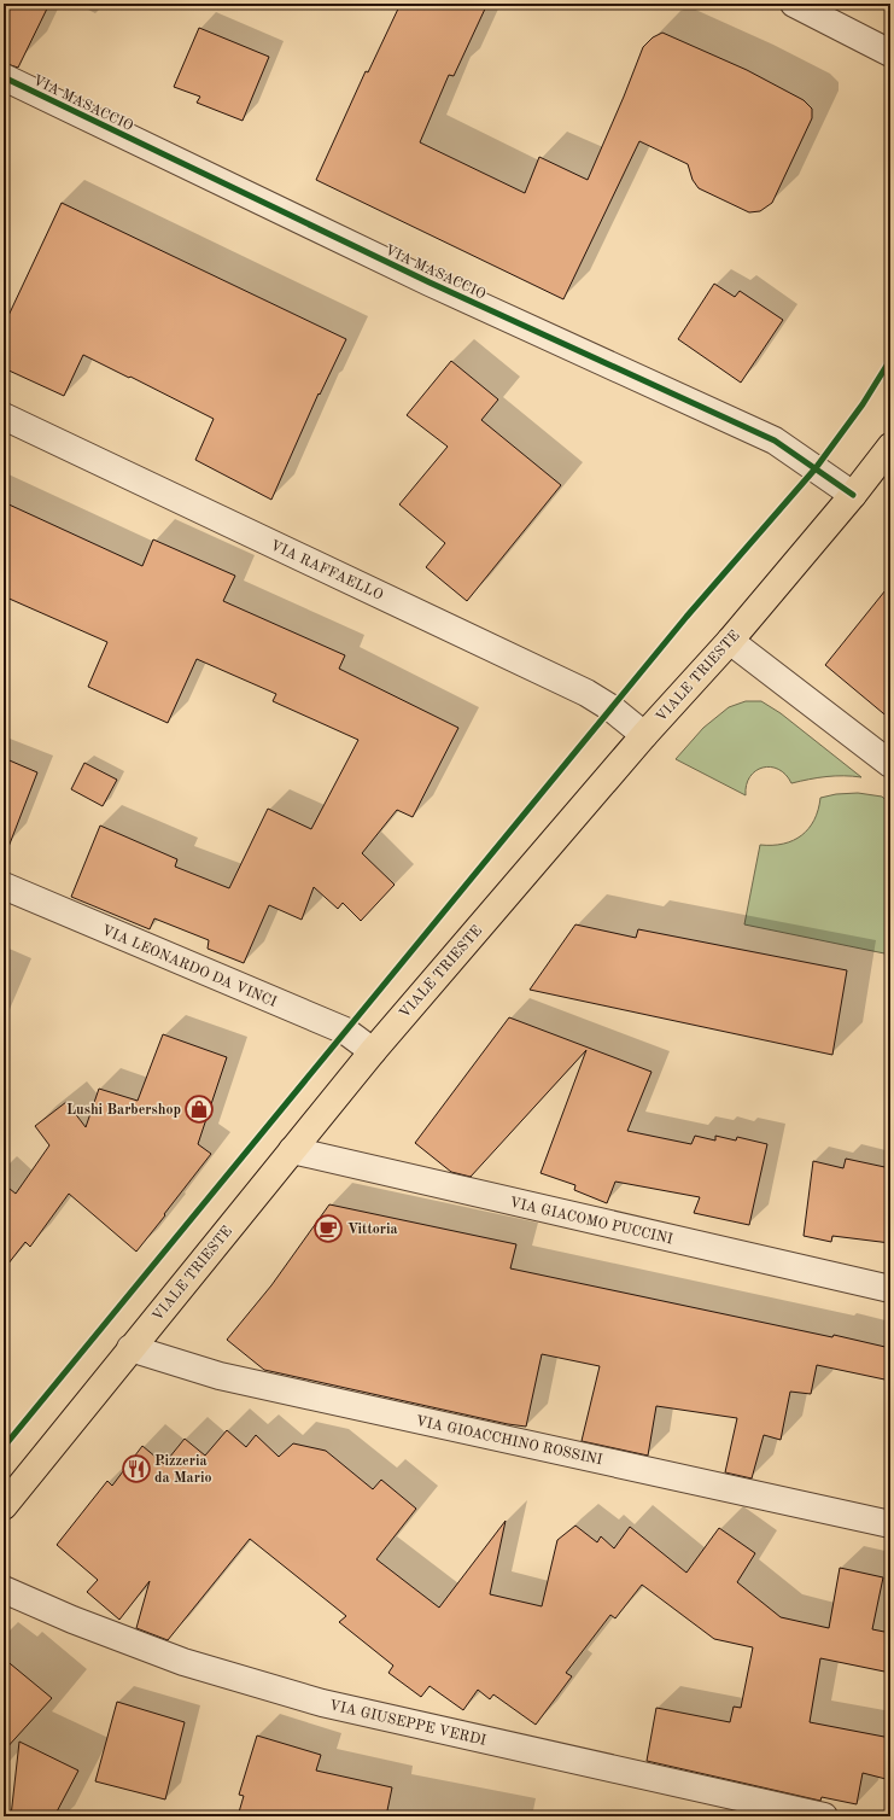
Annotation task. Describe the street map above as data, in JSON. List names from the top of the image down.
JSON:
{
  "streets": {
    "main road": ["VIALE TRIESTE"],
    "street": [
      "VIA MASACCIO",
      "VIA RAFFAELLO",
      "VIA LEONARDO DA VINCI",
      "VIA GIACOMO PUCCINI",
      "VIA GIOACCHINO ROSSINI",
      "VIA GIUSEPPE VERDI"
    ]
  },
  "crossings": [
    ["VIA MASACCIO", "VIALE TRIESTE"],
    ["VIA RAFFAELLO", "VIALE TRIESTE"],
    ["VIALE TRIESTE", "VIA LEONARDO DA VINCI"],
    ["VIALE TRIESTE", "VIA GIACOMO PUCCINI"],
    ["VIALE TRIESTE", "VIA GIOACCHINO ROSSINI"]
  ],
  "places": {
    "shop": ["Lushi Barbershop"],
    "cafe": ["Vittoria"],
    "restaurant": ["Pizzeria da Mario"]
  }
}
